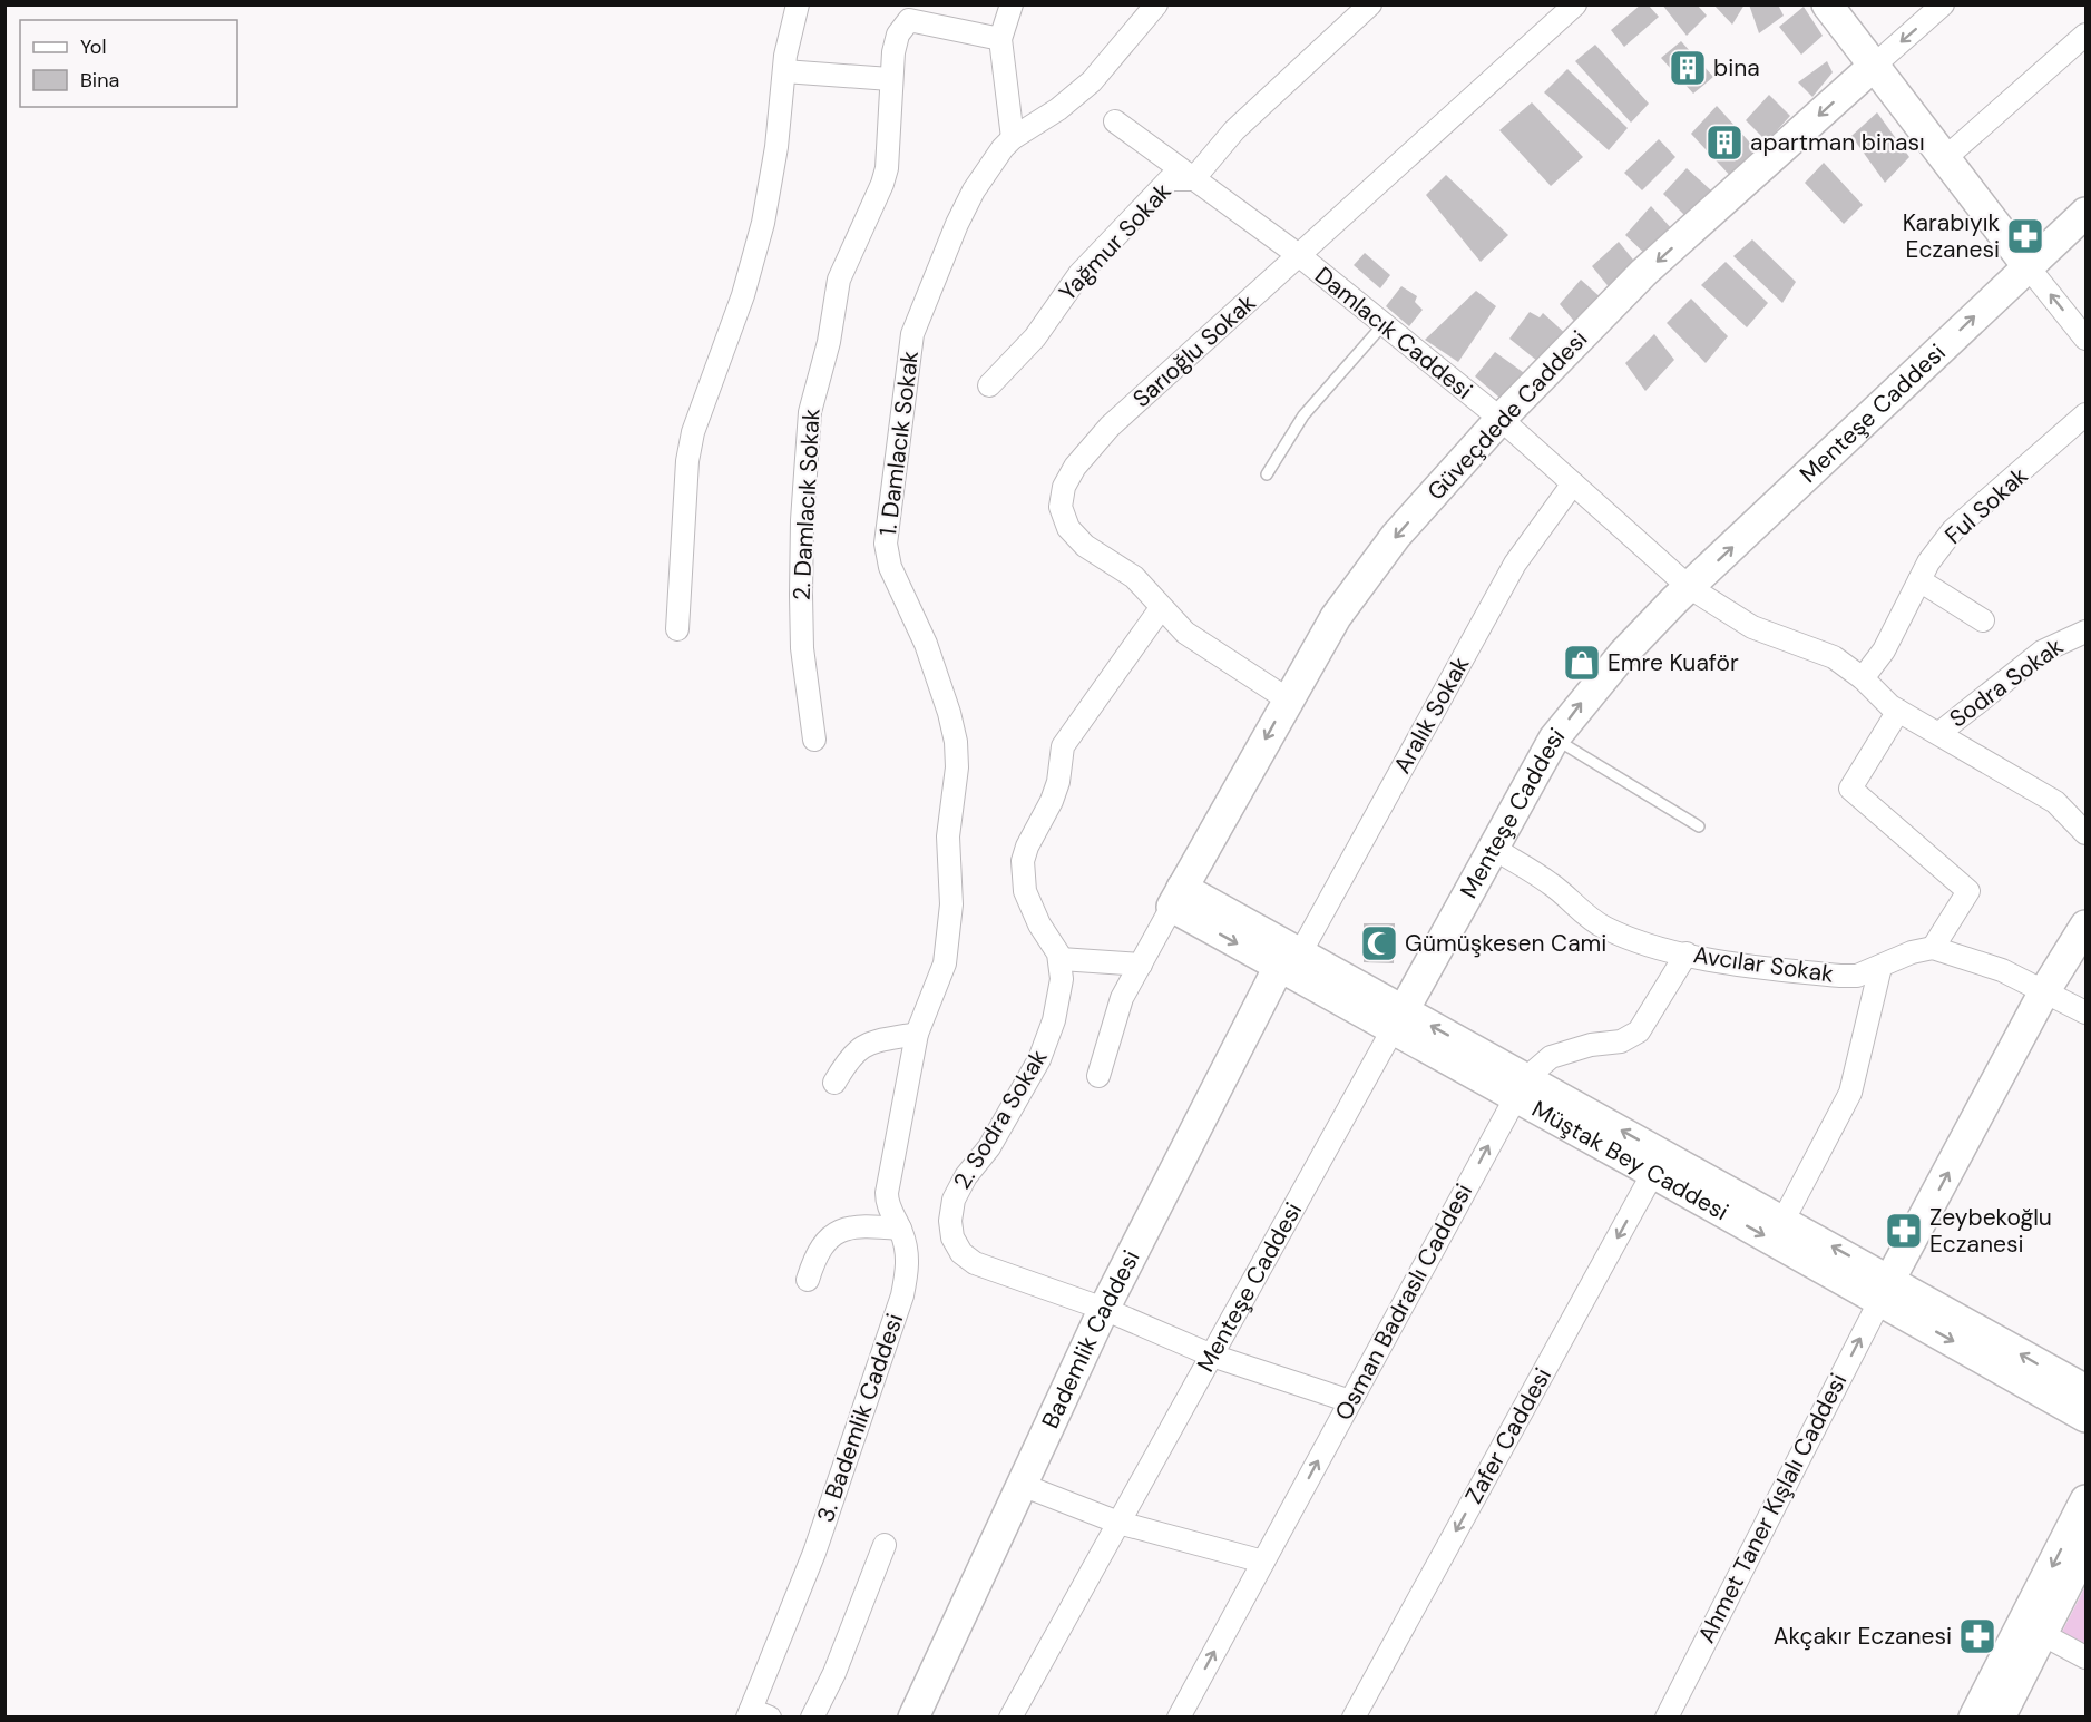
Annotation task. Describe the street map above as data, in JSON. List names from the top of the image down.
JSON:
{
  "streets": {
    "street": [
      "Yağmur Sokak",
      "Damlacık Caddesi",
      "Sarıoğlu Sokak",
      "Menteşe Caddesi",
      "Güveçdede Caddesi",
      "1. Damlacık Sokak",
      "2. Damlacık Sokak",
      "Ful Sokak",
      "Sodra Sokak",
      "Aralık Sokak",
      "Avcılar Sokak",
      "2. Sodra Sokak",
      "Müştak Bey Caddesi",
      "Osman Badraslı Caddesi",
      "Bademlik Caddesi",
      "3. Bademlik Caddesi",
      "Zafer Caddesi",
      "Ahmet Taner Kışlalı Caddesi"
    ]
  },
  "crossings": [
    ["Yağmur Sokak", "Damlacık Caddesi"],
    ["Damlacık Caddesi", "Sarıoğlu Sokak"],
    ["Damlacık Caddesi", "Menteşe Caddesi"],
    ["Damlacık Caddesi", "Güveçdede Caddesi"],
    ["Damlacık Caddesi", "Sodra Sokak"],
    ["Damlacık Caddesi", "Aralık Sokak"],
    ["Sarıoğlu Sokak", "Güveçdede Caddesi"],
    ["Menteşe Caddesi", "Sodra Sokak"],
    ["Menteşe Caddesi", "Avcılar Sokak"],
    ["Menteşe Caddesi", "2. Sodra Sokak"],
    ["Menteşe Caddesi", "Müştak Bey Caddesi"],
    ["Güveçdede Caddesi", "Müştak Bey Caddesi"],
    ["1. Damlacık Sokak", "3. Bademlik Caddesi"],
    ["Ful Sokak", "Sodra Sokak"],
    ["Aralık Sokak", "Müştak Bey Caddesi"],
    ["Aralık Sokak", "Bademlik Caddesi"],
    ["Avcılar Sokak", "Osman Badraslı Caddesi"],
    ["2. Sodra Sokak", "Osman Badraslı Caddesi"],
    ["2. Sodra Sokak", "Bademlik Caddesi"],
    ["Müştak Bey Caddesi", "Osman Badraslı Caddesi"],
    ["Müştak Bey Caddesi", "Bademlik Caddesi"],
    ["Müştak Bey Caddesi", "Zafer Caddesi"],
    ["Müştak Bey Caddesi", "Ahmet Taner Kışlalı Caddesi"]
  ],
  "one_way": [
    "Menteşe Caddesi",
    "Güveçdede Caddesi",
    "Osman Badraslı Caddesi",
    "Zafer Caddesi",
    "Ahmet Taner Kışlalı Caddesi"
  ],
  "places": {
    "building": ["bina", "apartman binası"],
    "pharmacy": ["Karabıyık Eczanesi", "Zeybekoğlu Eczanesi", "Akçakır Eczanesi"],
    "shop": ["Emre Kuaför"],
    "mosque": ["Gümüşkesen Cami"]
  },
  "legend": ["Yol", "Bina"]
}
